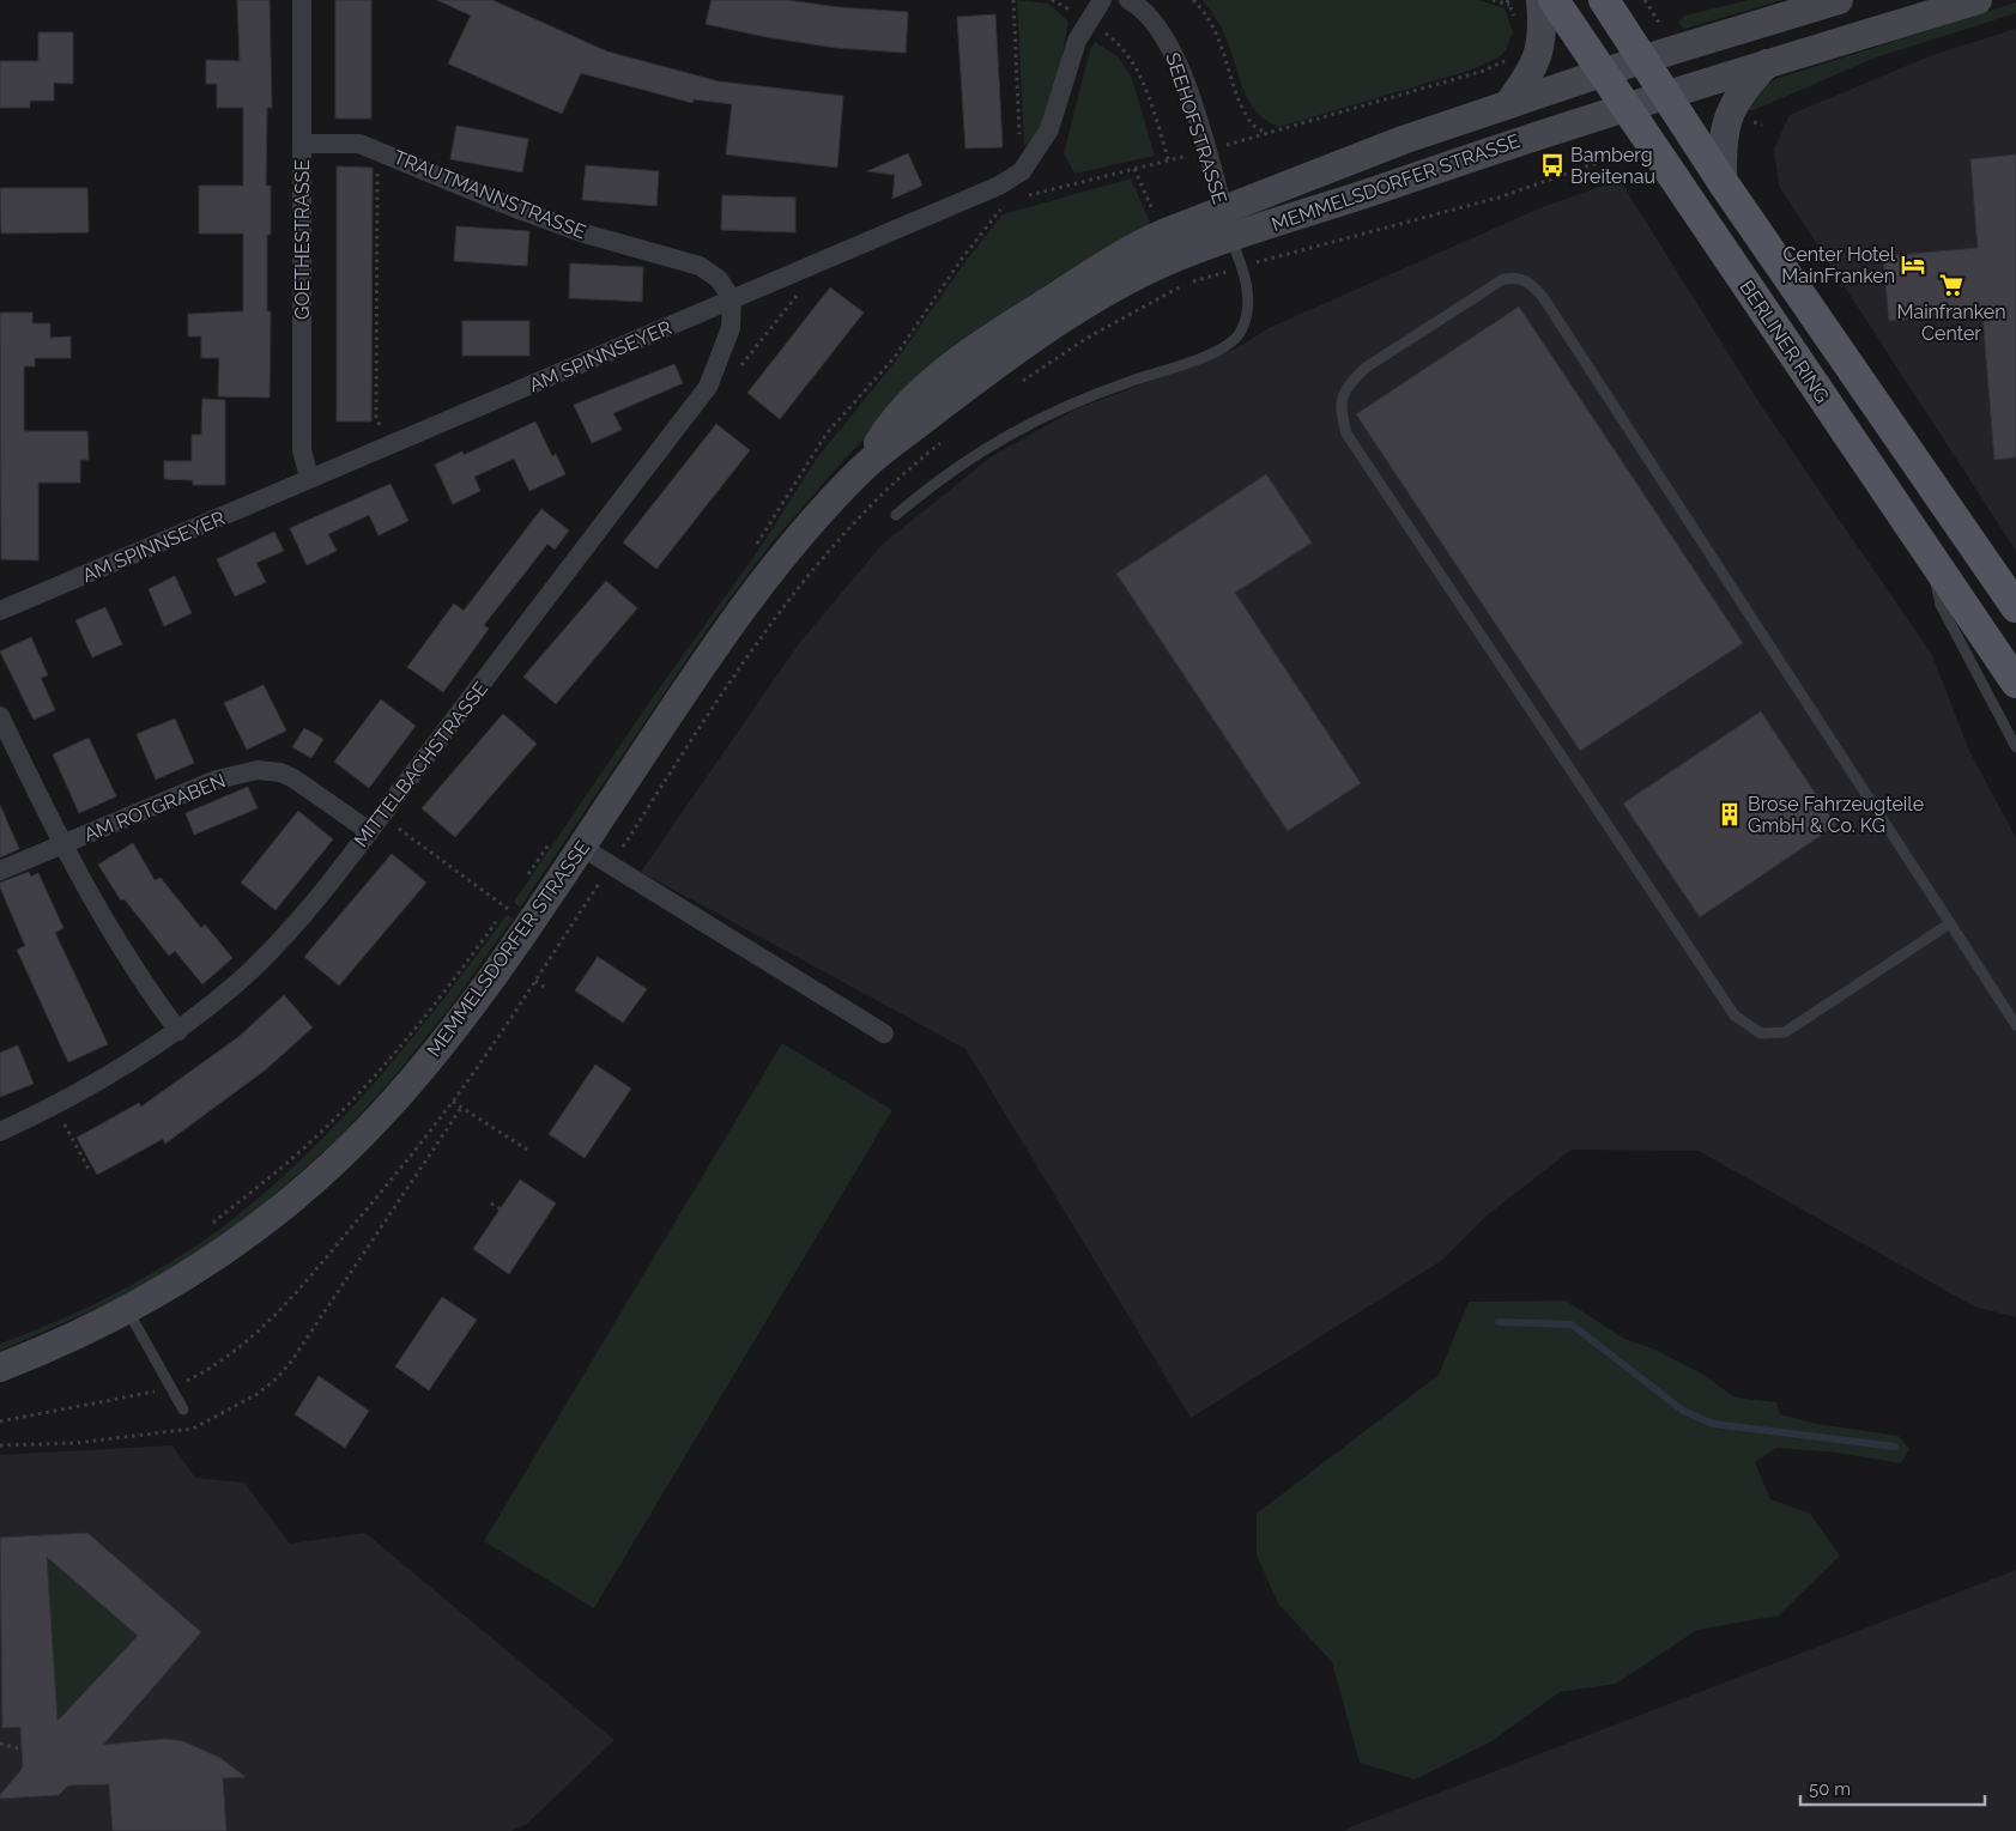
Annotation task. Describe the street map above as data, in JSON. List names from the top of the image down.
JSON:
{
  "streets": {
    "main road": ["MEMMELSDORFER STRASSE", "BERLINER RING"],
    "street": [
      "SEEHOFSTRASSE",
      "TRAUTMANNSTRASSE",
      "GOETHESTRASSE",
      "AM SPINNSEYER",
      "MITTELBACHSTRASSE",
      "AM ROTGRABEN"
    ]
  },
  "crossings": [
    ["SEEHOFSTRASSE", "MEMMELSDORFER STRASSE"],
    ["MEMMELSDORFER STRASSE", "BERLINER RING"],
    ["TRAUTMANNSTRASSE", "GOETHESTRASSE"],
    ["TRAUTMANNSTRASSE", "AM SPINNSEYER"],
    ["TRAUTMANNSTRASSE", "MITTELBACHSTRASSE"],
    ["GOETHESTRASSE", "AM SPINNSEYER"],
    ["AM SPINNSEYER", "MITTELBACHSTRASSE"],
    ["MITTELBACHSTRASSE", "AM ROTGRABEN"]
  ],
  "places": {
    "bus stop": ["Bamberg Breitenau"],
    "hotel": ["Center Hotel MainFranken"],
    "supermarket": ["Mainfranken Center"],
    "building": ["Brose Fahrzeugteile GmbH & Co. KG"]
  },
  "scale_bar": "50 m"
}
